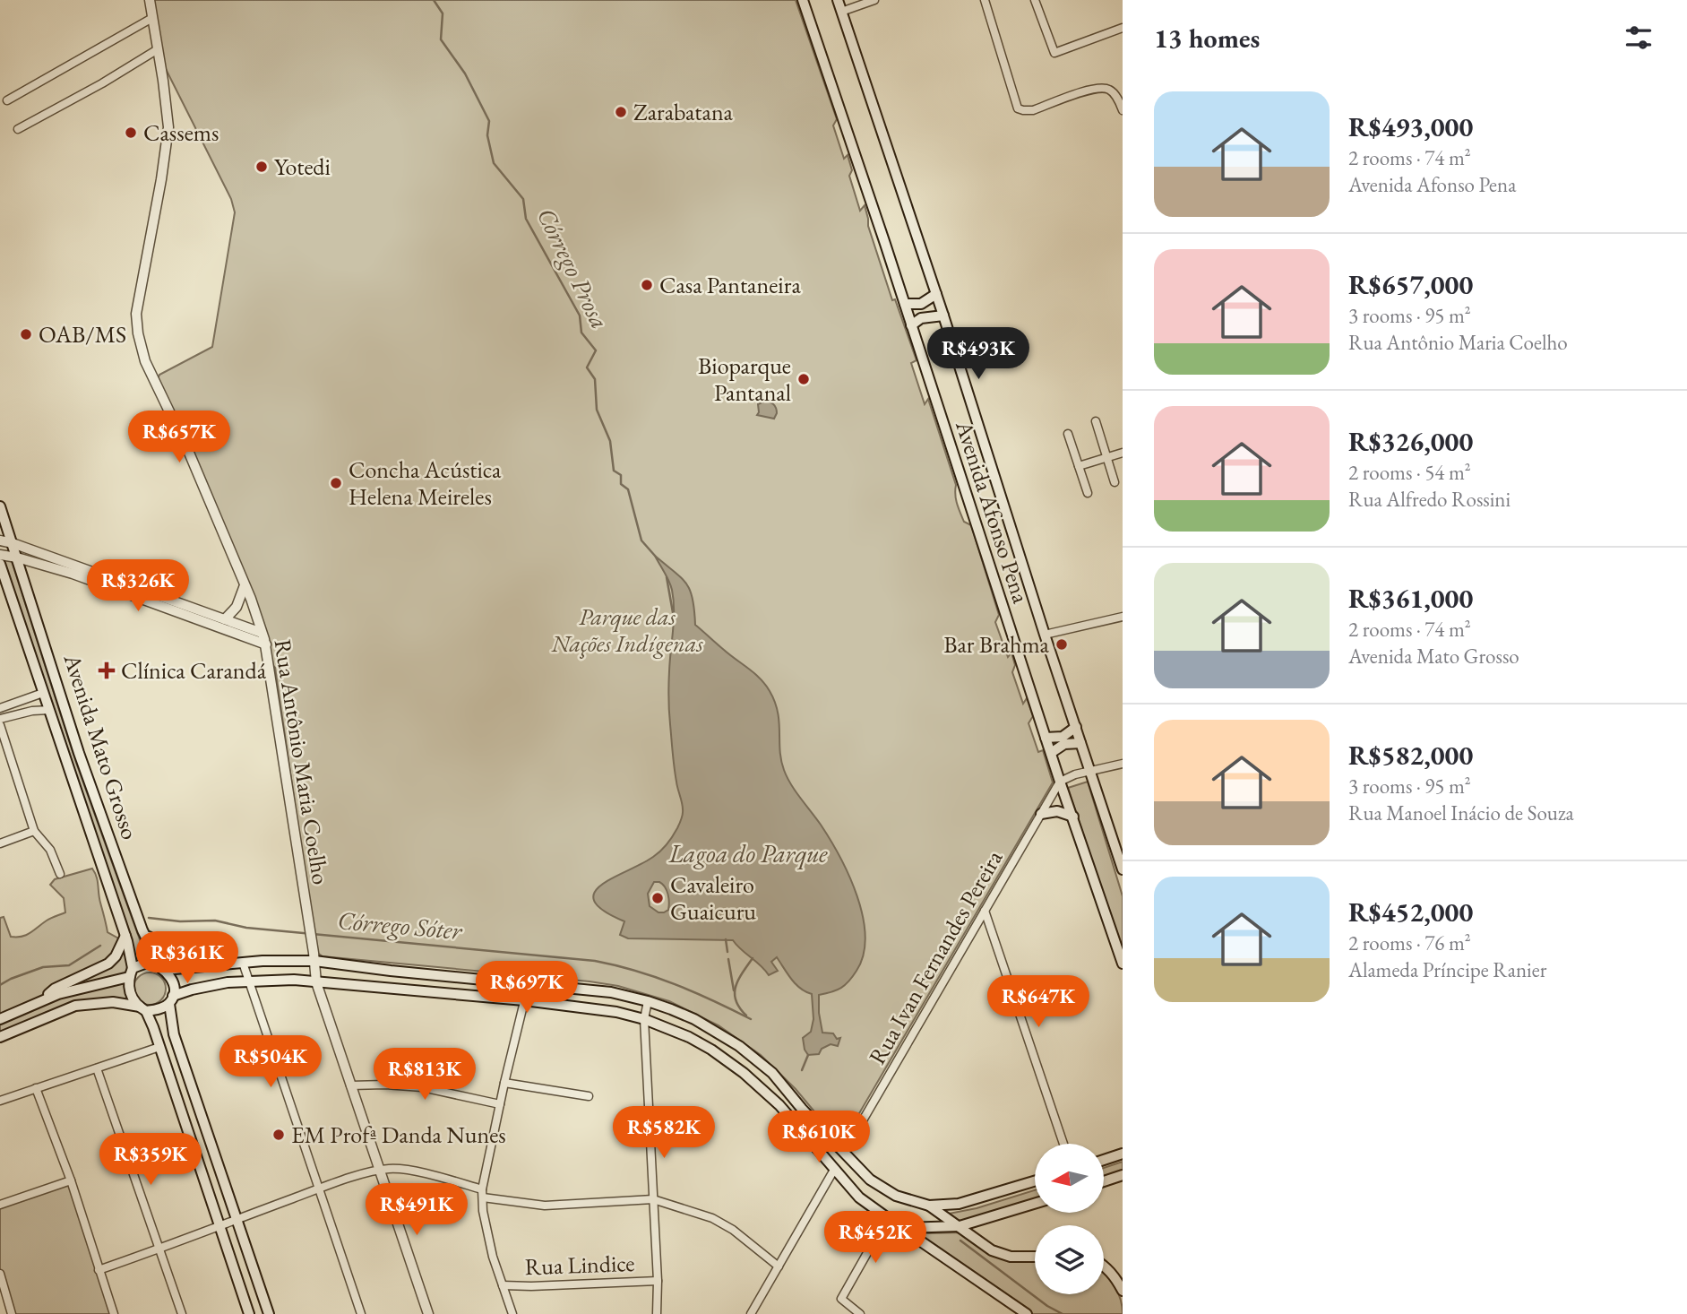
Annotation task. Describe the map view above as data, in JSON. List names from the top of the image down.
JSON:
{
  "streets": {
    "main road": ["Avenida Afonso Pena", "Avenida Mato Grosso"],
    "street": ["Rua Antônio Maria Coelho", "Rua Ivan Fernandes Pereira", "Rua Lindice"]
  },
  "crossings": [
    ["Avenida Afonso Pena", "Rua Ivan Fernandes Pereira"]
  ],
  "water": ["Córrego Prosa", "Lagoa do Parque", "Córrego Sóter"],
  "parks": ["Parque das Nações Indígenas"],
  "places": {
    "other": [
      "Zarabatana",
      "Cassems",
      "Yotedi",
      "Casa Pantaneira",
      "OAB/MS",
      "Bioparque Pantanal",
      "Concha Acústica Helena Meireles",
      "Bar Brahma",
      "Cavaleiro Guaicuru",
      "EM Profª Danda Nunes"
    ],
    "health": ["Clínica Carandá"]
  },
  "north": "left",
  "page": {
    "heading": "13 homes",
    "list": [
      {
        "name": "R$493,000",
        "note": "2 rooms · 74 m² · Avenida Afonso Pena"
      },
      {
        "name": "R$657,000",
        "note": "3 rooms · 95 m² · Rua Antônio Maria Coelho"
      },
      {
        "name": "R$326,000",
        "note": "2 rooms · 54 m² · Rua Alfredo Rossini"
      },
      {
        "name": "R$361,000",
        "note": "2 rooms · 74 m² · Avenida Mato Grosso"
      },
      {
        "name": "R$582,000",
        "note": "3 rooms · 95 m² · Rua Manoel Inácio de Souza"
      },
      {
        "name": "R$452,000",
        "note": "2 rooms · 76 m² · Alameda Príncipe Ranier"
      }
    ],
    "price": [
      "R$493K",
      "R$657K",
      "R$326K",
      "R$361K",
      "R$697K",
      "R$647K",
      "R$504K",
      "R$813K",
      "R$582K",
      "R$610K",
      "R$359K",
      "R$491K",
      "R$452K"
    ]
  }
}
